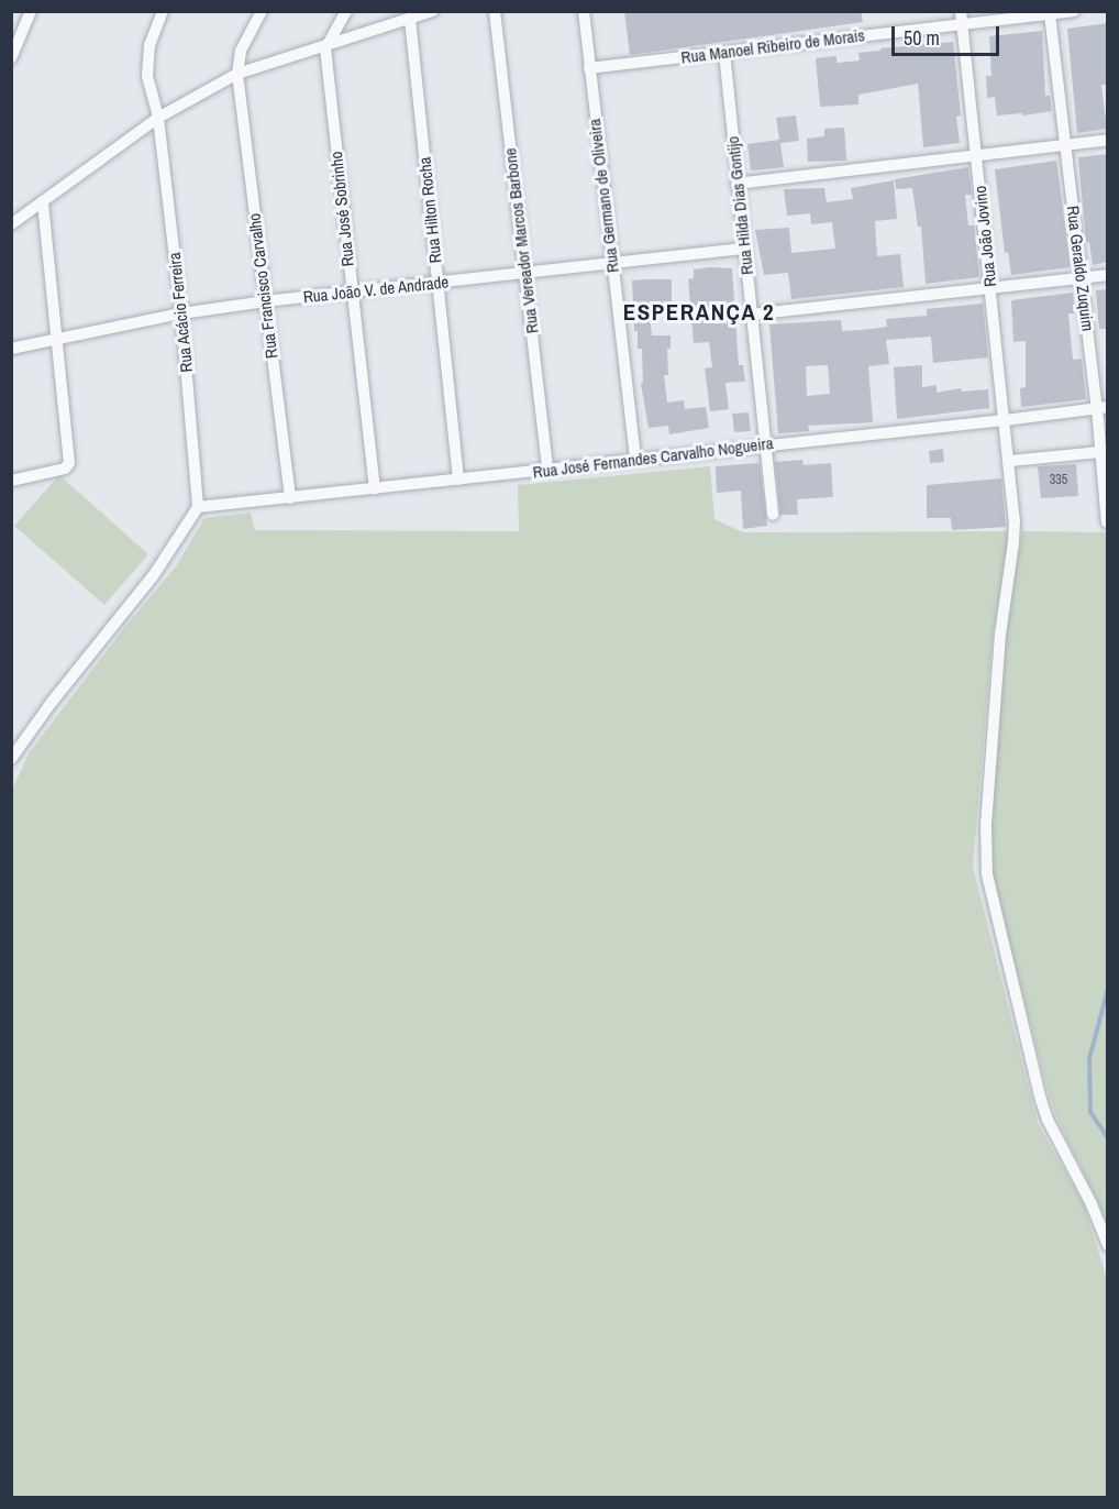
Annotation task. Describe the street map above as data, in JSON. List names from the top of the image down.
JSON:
{
  "streets": {
    "street": [
      "Rua Manoel Ribeiro de Morais",
      "Rua Germano de Oliveira",
      "Rua Hilda Dias Gontijo",
      "Rua José Sobrinho",
      "Rua Hilton Rocha",
      "Rua João Jovino",
      "Rua Vereador Marcos Barbone",
      "Rua Geraldo Zuquim",
      "Rua Francisco Carvalho",
      "Rua João V. de Andrade",
      "Rua Acácio Ferreira",
      "Rua José Fernandes Carvalho Nogueira"
    ]
  },
  "crossings": [
    ["Rua Manoel Ribeiro de Morais", "Rua Germano de Oliveira"],
    ["Rua Manoel Ribeiro de Morais", "Rua Hilda Dias Gontijo"],
    ["Rua Manoel Ribeiro de Morais", "Rua João Jovino"],
    ["Rua Manoel Ribeiro de Morais", "Rua Geraldo Zuquim"],
    ["Rua Germano de Oliveira", "Rua João V. de Andrade"],
    ["Rua Germano de Oliveira", "Rua José Fernandes Carvalho Nogueira"],
    ["Rua Hilda Dias Gontijo", "Rua João V. de Andrade"],
    ["Rua Hilda Dias Gontijo", "Rua José Fernandes Carvalho Nogueira"],
    ["Rua José Sobrinho", "Rua João V. de Andrade"],
    ["Rua José Sobrinho", "Rua José Fernandes Carvalho Nogueira"],
    ["Rua Hilton Rocha", "Rua João V. de Andrade"],
    ["Rua Hilton Rocha", "Rua José Fernandes Carvalho Nogueira"],
    ["Rua João Jovino", "Rua José Fernandes Carvalho Nogueira"],
    ["Rua Vereador Marcos Barbone", "Rua João V. de Andrade"],
    ["Rua Vereador Marcos Barbone", "Rua José Fernandes Carvalho Nogueira"],
    ["Rua Geraldo Zuquim", "Rua José Fernandes Carvalho Nogueira"],
    ["Rua Francisco Carvalho", "Rua João V. de Andrade"],
    ["Rua Francisco Carvalho", "Rua José Fernandes Carvalho Nogueira"],
    ["Rua João V. de Andrade", "Rua Acácio Ferreira"],
    ["Rua Acácio Ferreira", "Rua José Fernandes Carvalho Nogueira"]
  ],
  "districts": ["ESPERANÇA 2"],
  "house_numbers": ["335"],
  "scale_bar": "50 m"
}
